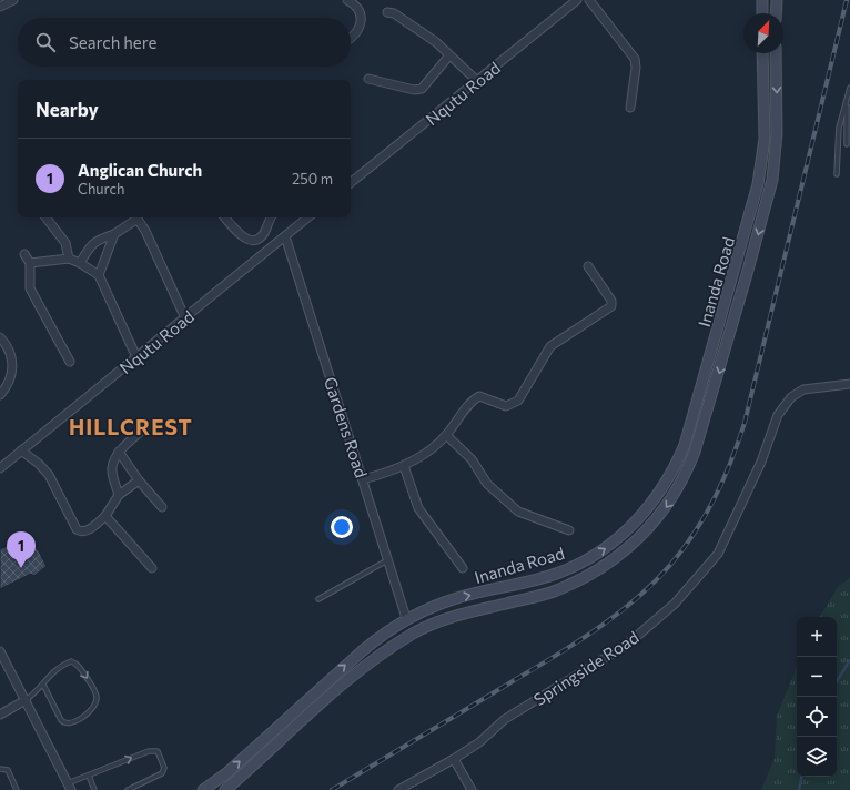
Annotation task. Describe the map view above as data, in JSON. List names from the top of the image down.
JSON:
{
  "streets": {
    "main road": ["Inanda Road"],
    "street": ["Nqutu Road", "Gardens Road", "Springside Road"]
  },
  "crossings": [
    ["Nqutu Road", "Gardens Road"],
    ["Inanda Road", "Gardens Road"]
  ],
  "districts": ["HILLCREST"],
  "north": "top right",
  "page": {
    "search": "Search here",
    "heading": "Nearby",
    "list": [
      {
        "mark": "1",
        "name": "Anglican Church",
        "note": "Church",
        "value": "250 m"
      }
    ],
    "pins": "1",
    "map_buttons": ["+", "−"]
  }
}
